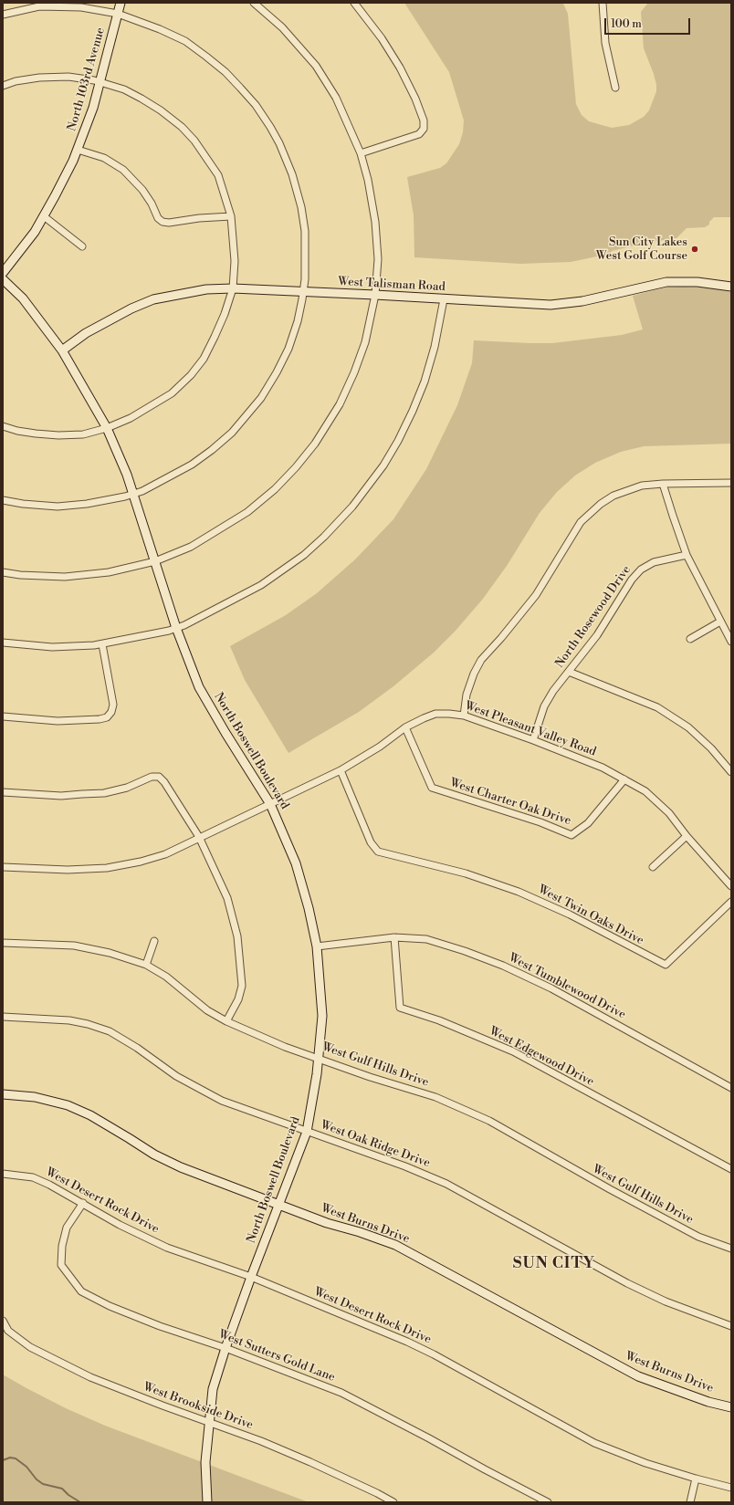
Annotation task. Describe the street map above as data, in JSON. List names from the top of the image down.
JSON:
{
  "streets": {
    "street": [
      "North 103rd Avenue",
      "West Talisman Road",
      "North Rosewood Drive",
      "West Pleasant Valley Road",
      "North Boswell Boulevard",
      "West Charter Oak Drive",
      "West Twin Oaks Drive",
      "West Tumblewood Drive",
      "West Edgewood Drive",
      "West Gulf Hills Drive",
      "West Oak Ridge Drive",
      "West Desert Rock Drive",
      "West Burns Drive",
      "West Sutters Gold Lane",
      "West Brookside Drive"
    ]
  },
  "crossings": [
    ["West Talisman Road", "North Boswell Boulevard"],
    ["North Rosewood Drive", "West Pleasant Valley Road"],
    ["West Pleasant Valley Road", "North Boswell Boulevard"],
    ["West Pleasant Valley Road", "West Charter Oak Drive"],
    ["West Pleasant Valley Road", "West Twin Oaks Drive"],
    ["North Boswell Boulevard", "West Tumblewood Drive"],
    ["North Boswell Boulevard", "West Gulf Hills Drive"],
    ["North Boswell Boulevard", "West Oak Ridge Drive"],
    ["North Boswell Boulevard", "West Desert Rock Drive"],
    ["North Boswell Boulevard", "West Burns Drive"],
    ["North Boswell Boulevard", "West Sutters Gold Lane"],
    ["North Boswell Boulevard", "West Brookside Drive"],
    ["West Tumblewood Drive", "West Edgewood Drive"],
    ["West Desert Rock Drive", "West Sutters Gold Lane"]
  ],
  "districts": ["SUN CITY"],
  "places": ["Sun City Lakes West Golf Course"],
  "scale_bar": "100 m"
}
